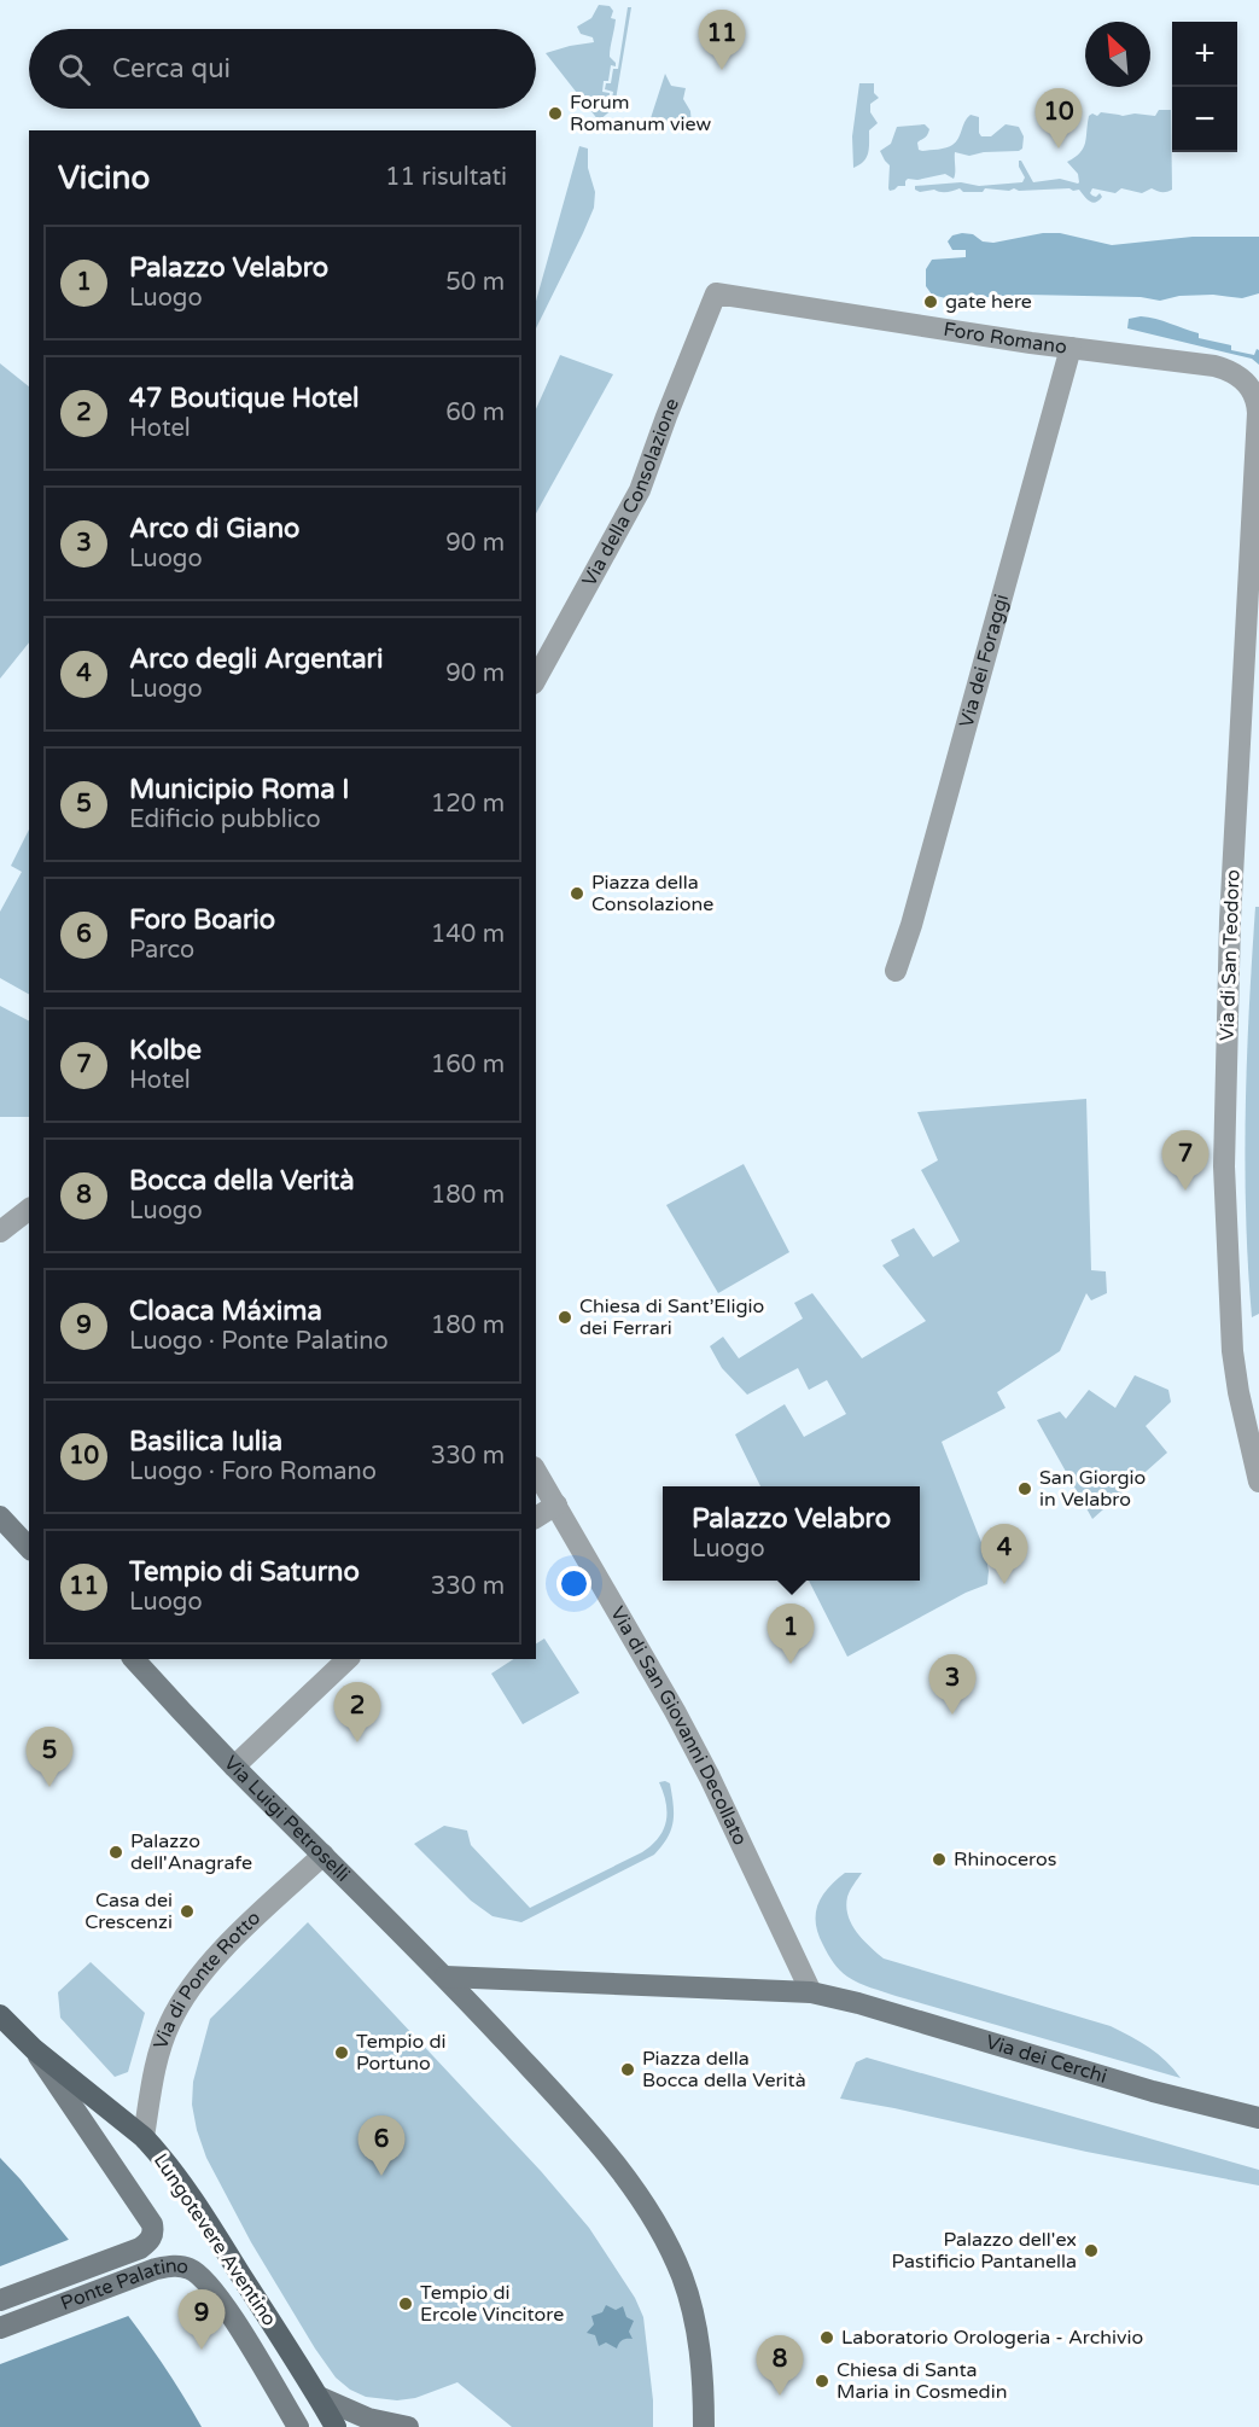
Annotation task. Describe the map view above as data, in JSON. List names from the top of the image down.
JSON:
{
  "streets": {
    "main road": [
      "Via Luigi Petroselli",
      "Via dei Cerchi",
      "Lungotevere Aventino",
      "Ponte Palatino"
    ],
    "street": [
      "Foro Romano",
      "Via della Consolazione",
      "Via dei Foraggi",
      "Via di San Teodoro",
      "Via di San Giovanni Decollato",
      "Via di Ponte Rotto"
    ]
  },
  "crossings": [
    ["Foro Romano", "Via della Consolazione"],
    ["Foro Romano", "Via dei Foraggi"],
    ["Foro Romano", "Via di San Teodoro"],
    ["Via di San Giovanni Decollato", "Via dei Cerchi"],
    ["Via Luigi Petroselli", "Via di Ponte Rotto"],
    ["Via di Ponte Rotto", "Lungotevere Aventino"],
    ["Lungotevere Aventino", "Ponte Palatino"]
  ],
  "places": [
    "Forum Romanum view",
    "gate here",
    "Piazza della Consolazione",
    "Chiesa di Sant’Eligio dei Ferrari",
    "San Giorgio in Velabro",
    "Palazzo dell'Anagrafe",
    "Rhinoceros",
    "Casa dei Crescenzi",
    "Tempio di Portuno",
    "Piazza della Bocca della Verità",
    "Palazzo dell'ex Pastificio Pantanella",
    "Tempio di Ercole Vincitore",
    "Laboratorio Orologeria - Archivio",
    "Chiesa di Santa Maria in Cosmedin"
  ],
  "north": "top left",
  "page": {
    "pins": [
      "11",
      "10",
      "7",
      "4",
      "1",
      "3",
      "2",
      "5",
      "6",
      "9",
      "8"
    ],
    "map_buttons": ["+", "−"],
    "search": "Cerca qui",
    "heading": ["Vicino", "11 risultati"],
    "list": [
      {
        "mark": "1",
        "name": "Palazzo Velabro",
        "note": "Luogo",
        "value": "50 m"
      },
      {
        "mark": "2",
        "name": "47 Boutique Hotel",
        "note": "Hotel",
        "value": "60 m"
      },
      {
        "mark": "3",
        "name": "Arco di Giano",
        "note": "Luogo",
        "value": "90 m"
      },
      {
        "mark": "4",
        "name": "Arco degli Argentari",
        "note": "Luogo",
        "value": "90 m"
      },
      {
        "mark": "5",
        "name": "Municipio Roma I",
        "note": "Edificio pubblico",
        "value": "120 m"
      },
      {
        "mark": "6",
        "name": "Foro Boario",
        "note": "Parco",
        "value": "140 m"
      },
      {
        "mark": "7",
        "name": "Kolbe",
        "note": "Hotel",
        "value": "160 m"
      },
      {
        "mark": "8",
        "name": "Bocca della Verità",
        "note": "Luogo",
        "value": "180 m"
      },
      {
        "mark": "9",
        "name": "Cloaca Máxima",
        "note": "Luogo · Ponte Palatino",
        "value": "180 m"
      },
      {
        "mark": "10",
        "name": "Basilica Iulia",
        "note": "Luogo · Foro Romano",
        "value": "330 m"
      },
      {
        "mark": "11",
        "name": "Tempio di Saturno",
        "note": "Luogo",
        "value": "330 m"
      }
    ],
    "popup": ["Palazzo Velabro", "Luogo"]
  }
}
